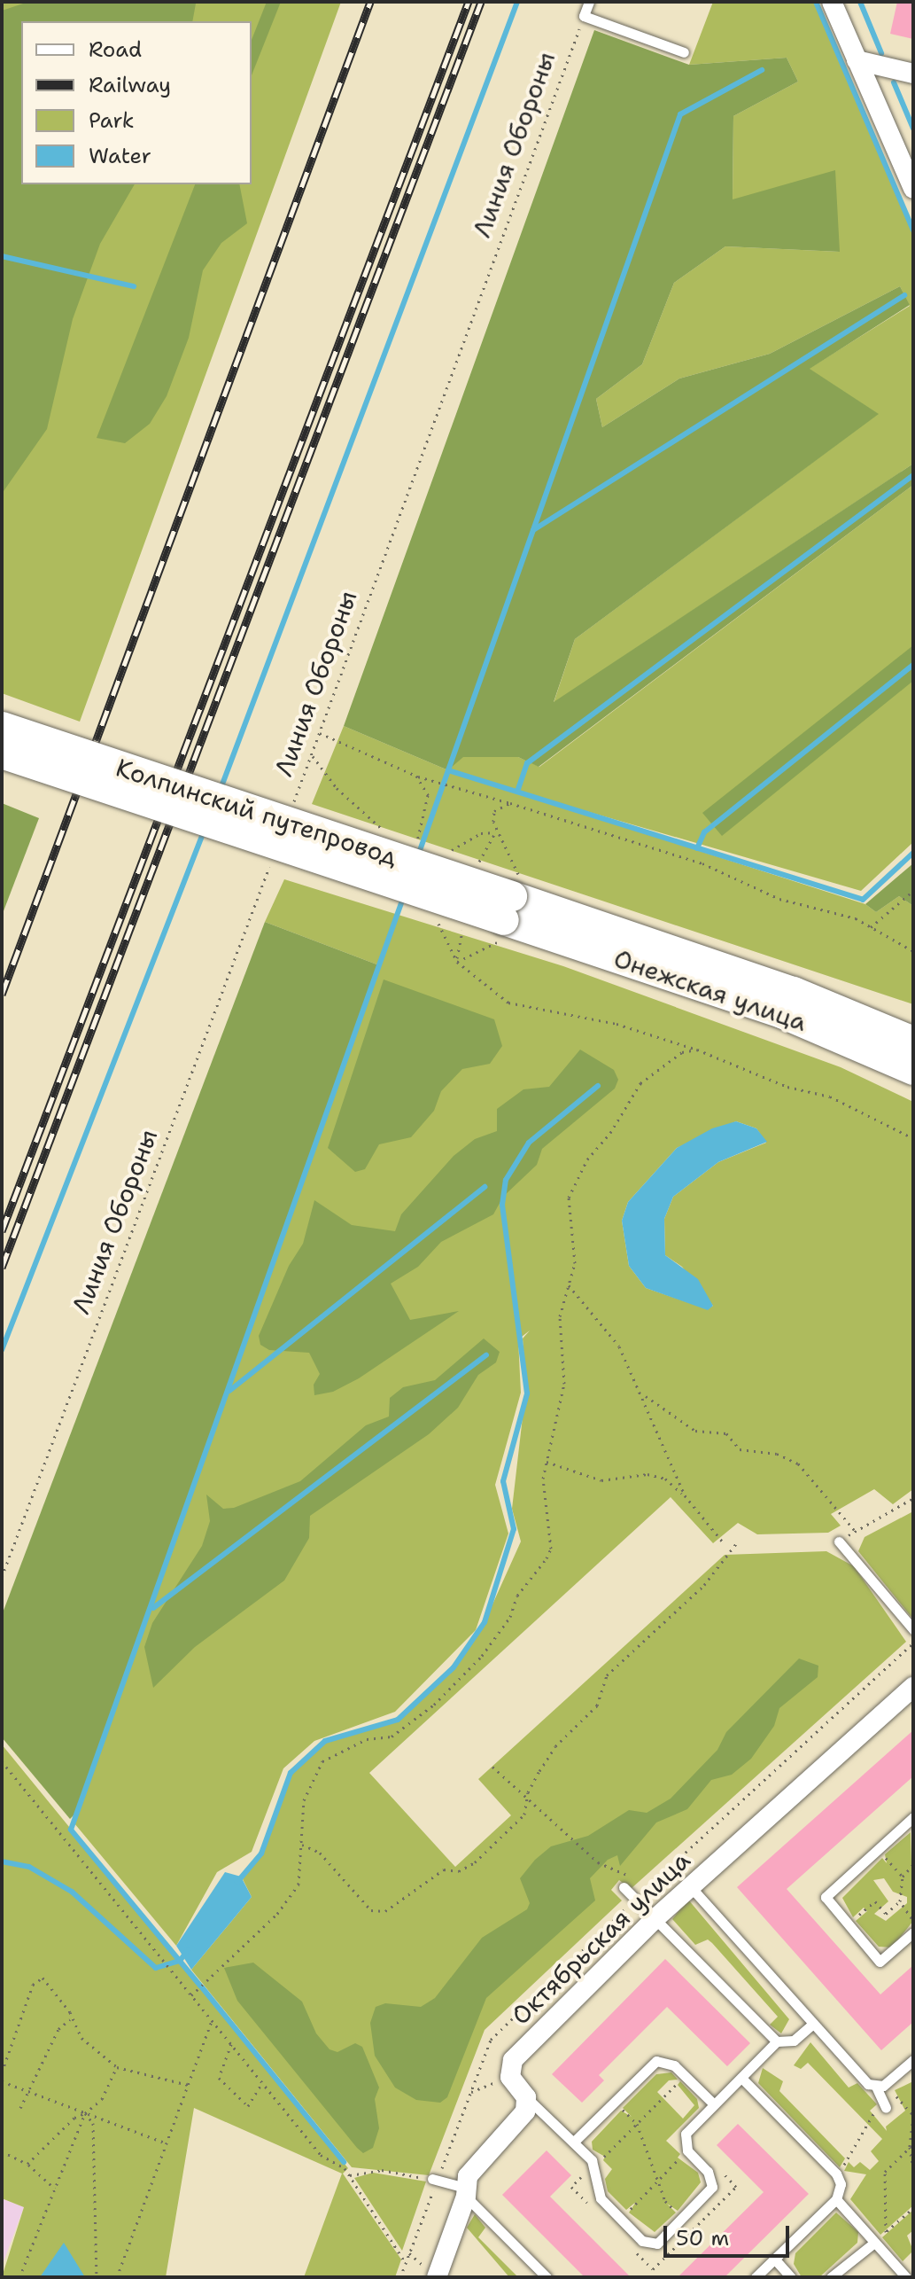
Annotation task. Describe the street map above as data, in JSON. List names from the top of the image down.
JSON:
{
  "streets": {
    "main road": ["Колпинский путепровод", "Онежская улица"],
    "street": ["Октябрьская улица"],
    "path": ["Линия Обороны"]
  },
  "crossings": [
    ["Колпинский путепровод", "Онежская улица"]
  ],
  "legend": [
    "Road",
    "Railway",
    "Park",
    "Water"
  ],
  "scale_bar": "50 m"
}
